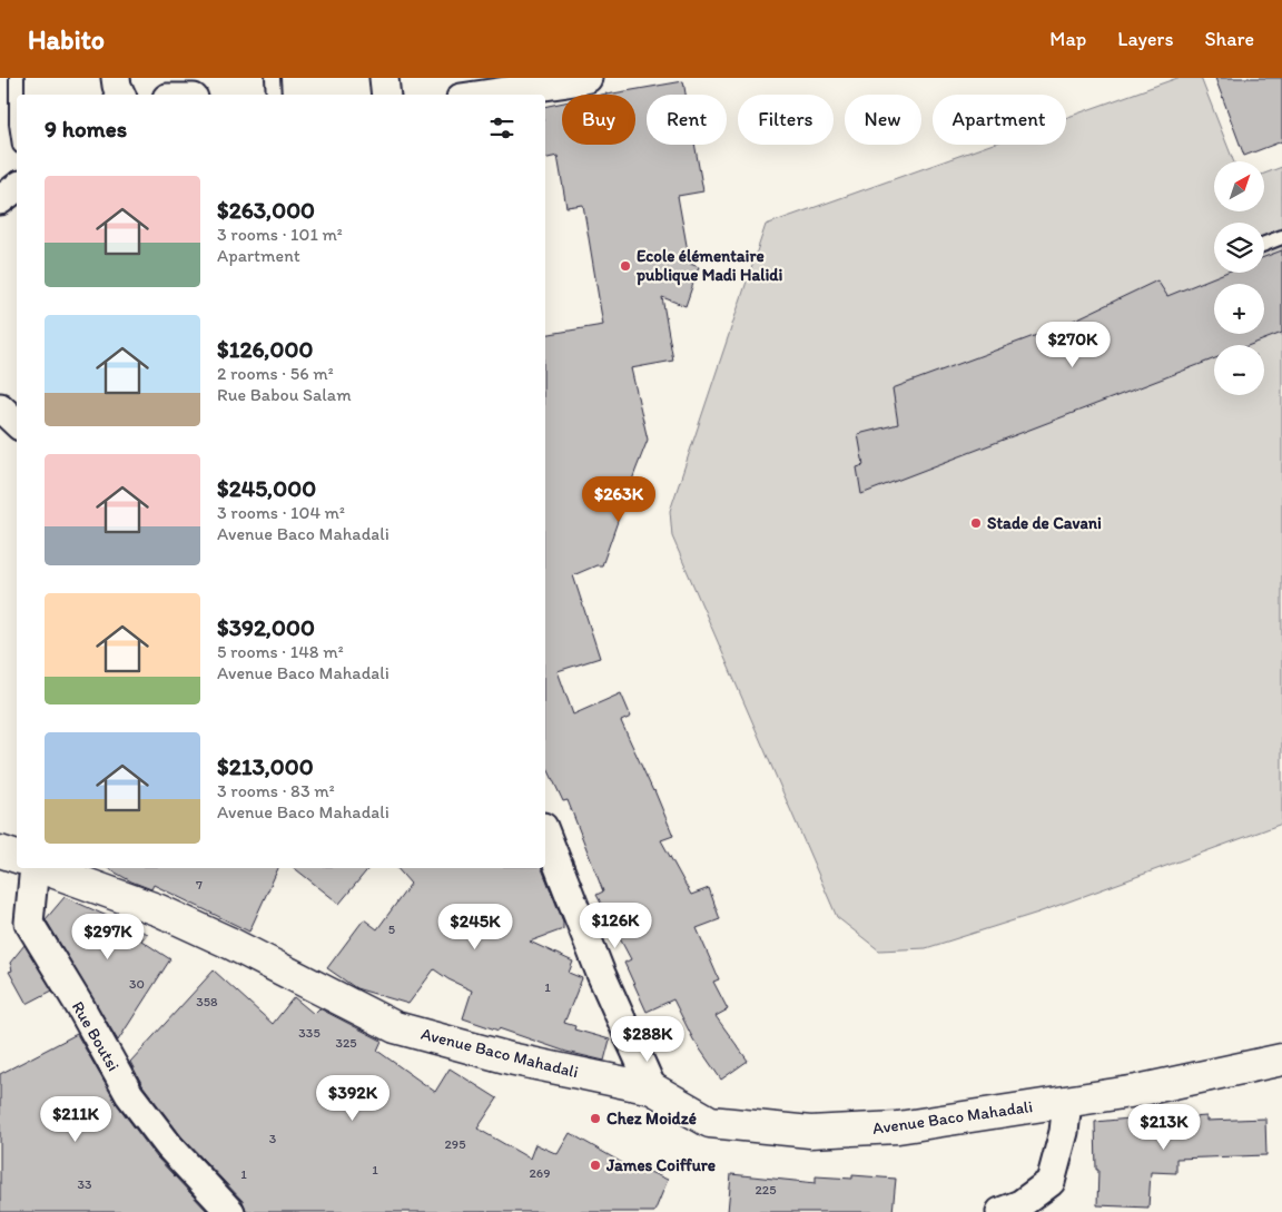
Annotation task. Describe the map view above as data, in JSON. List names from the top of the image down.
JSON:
{
  "streets": {
    "street": ["Rue Boutsi", "Avenue Baco Mahadali"]
  },
  "places": [
    "Ecole élémentaire publique Madi Halidi",
    "Stade de Cavani",
    "Chez Moidzé",
    "James Coiffure"
  ],
  "house_numbers": [
    "7",
    "5",
    "30",
    "1",
    "358",
    "335",
    "325",
    "3",
    "295",
    "1",
    "269",
    "1",
    "33",
    "225"
  ],
  "north": "top right",
  "page": {
    "header": "Habito",
    "nav": ["Map", "Layers", "Share"],
    "chip": [
      "Buy",
      "Rent",
      "Filters",
      "New",
      "Apartment"
    ],
    "heading": "9 homes",
    "map_buttons": ["+", "−"],
    "list": [
      {
        "name": "$263,000",
        "note": "3 rooms · 101 m² · Apartment"
      },
      {
        "name": "$126,000",
        "note": "2 rooms · 56 m² · Rue Babou Salam"
      },
      {
        "name": "$245,000",
        "note": "3 rooms · 104 m² · Avenue Baco Mahadali"
      },
      {
        "name": "$392,000",
        "note": "5 rooms · 148 m² · Avenue Baco Mahadali"
      },
      {
        "name": "$213,000",
        "note": "3 rooms · 83 m² · Avenue Baco Mahadali"
      }
    ],
    "price": [
      "$270K",
      "$263K",
      "$126K",
      "$245K",
      "$297K",
      "$288K",
      "$392K",
      "$211K",
      "$213K"
    ]
  }
}
